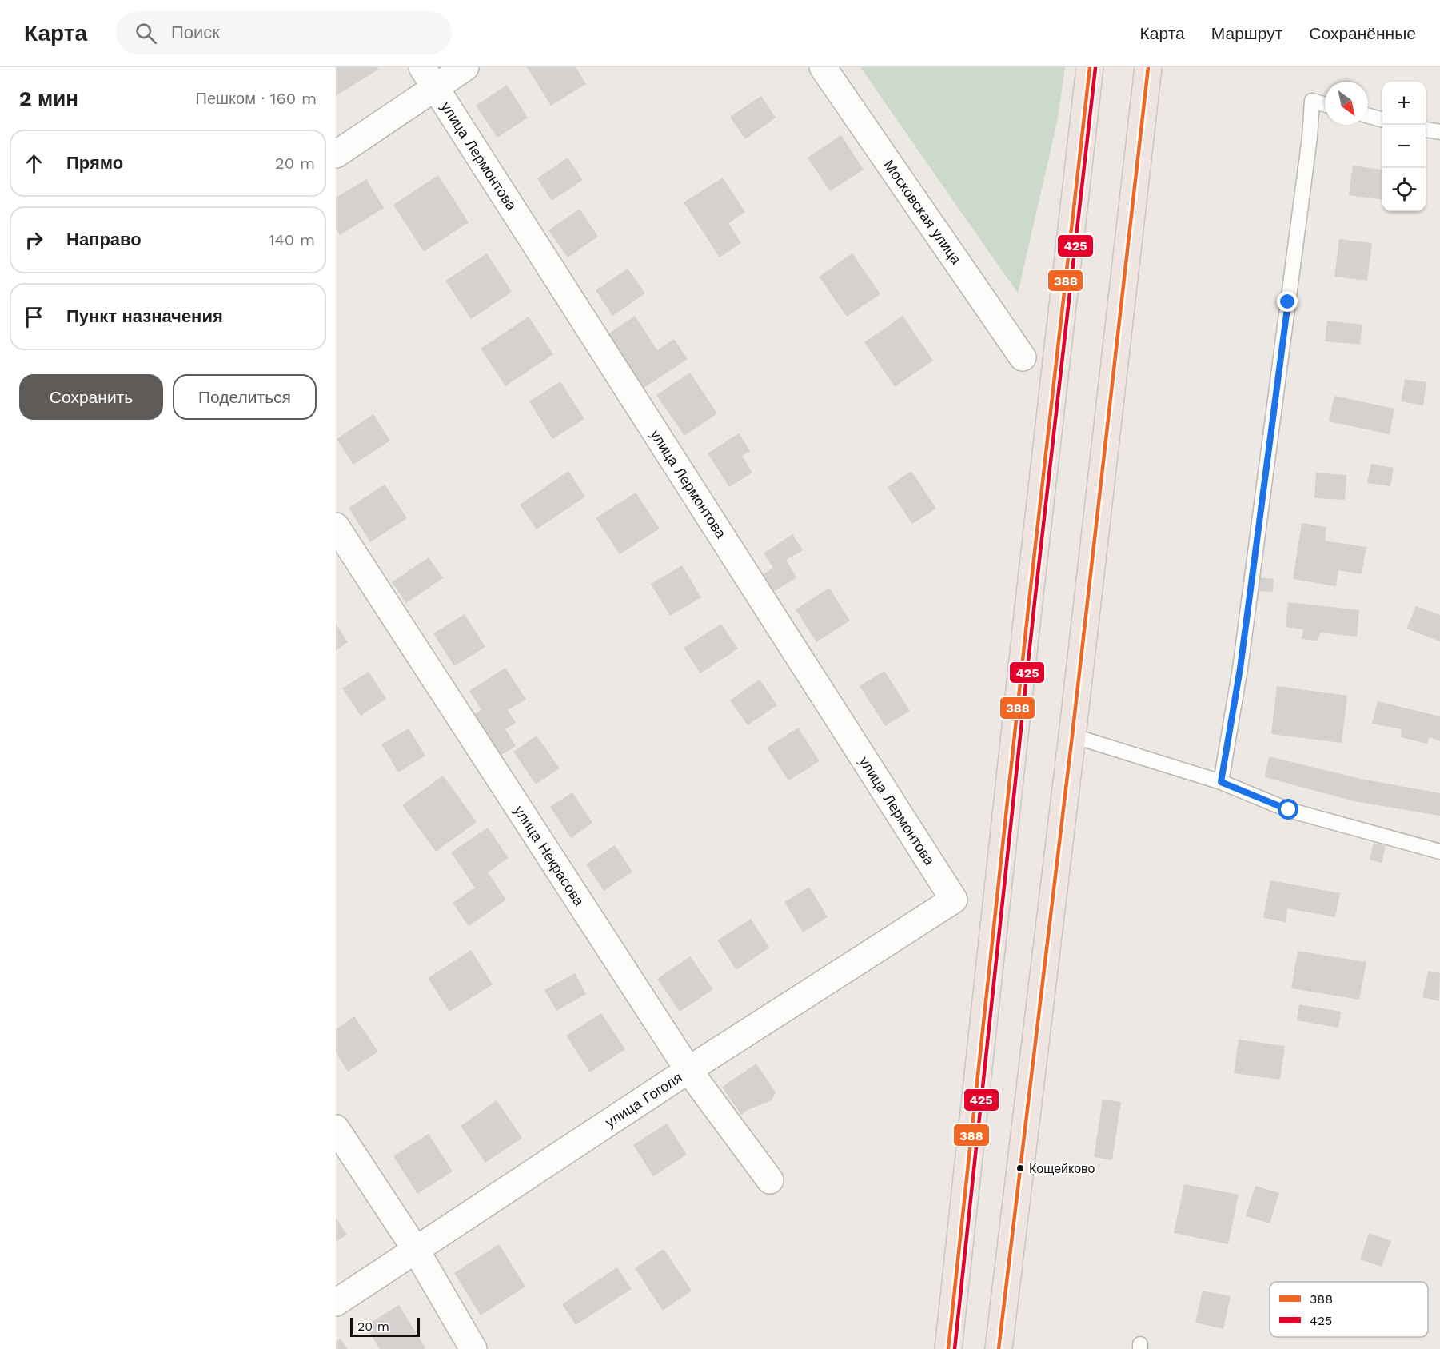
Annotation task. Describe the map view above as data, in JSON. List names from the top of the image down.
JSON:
{
  "streets": {
    "street": [
      "улица Лермонтова",
      "Московская улица",
      "улица Некрасова",
      "улица Гоголя"
    ]
  },
  "crossings": [
    ["улица Лермонтова", "улица Гоголя"],
    ["улица Некрасова", "улица Гоголя"]
  ],
  "places": ["Кощейково"],
  "lines": ["transit line 388", "transit line 425"],
  "legend": ["388", "425"],
  "scale_bar": "20 m",
  "north": "bottom right",
  "page": {
    "header": "Карта",
    "search": "Поиск",
    "nav": ["Карта", "Маршрут", "Сохранённые"],
    "heading": ["2 мин", "Пешком · 160 m"],
    "map_buttons": ["+", "−"],
    "list": [
      ["Прямо", "20 m"],
      ["Направо", "140 m"],
      "Пункт назначения"
    ],
    "buttons": ["Сохранить", "Поделиться"],
    "scale": "20 m"
  }
}
